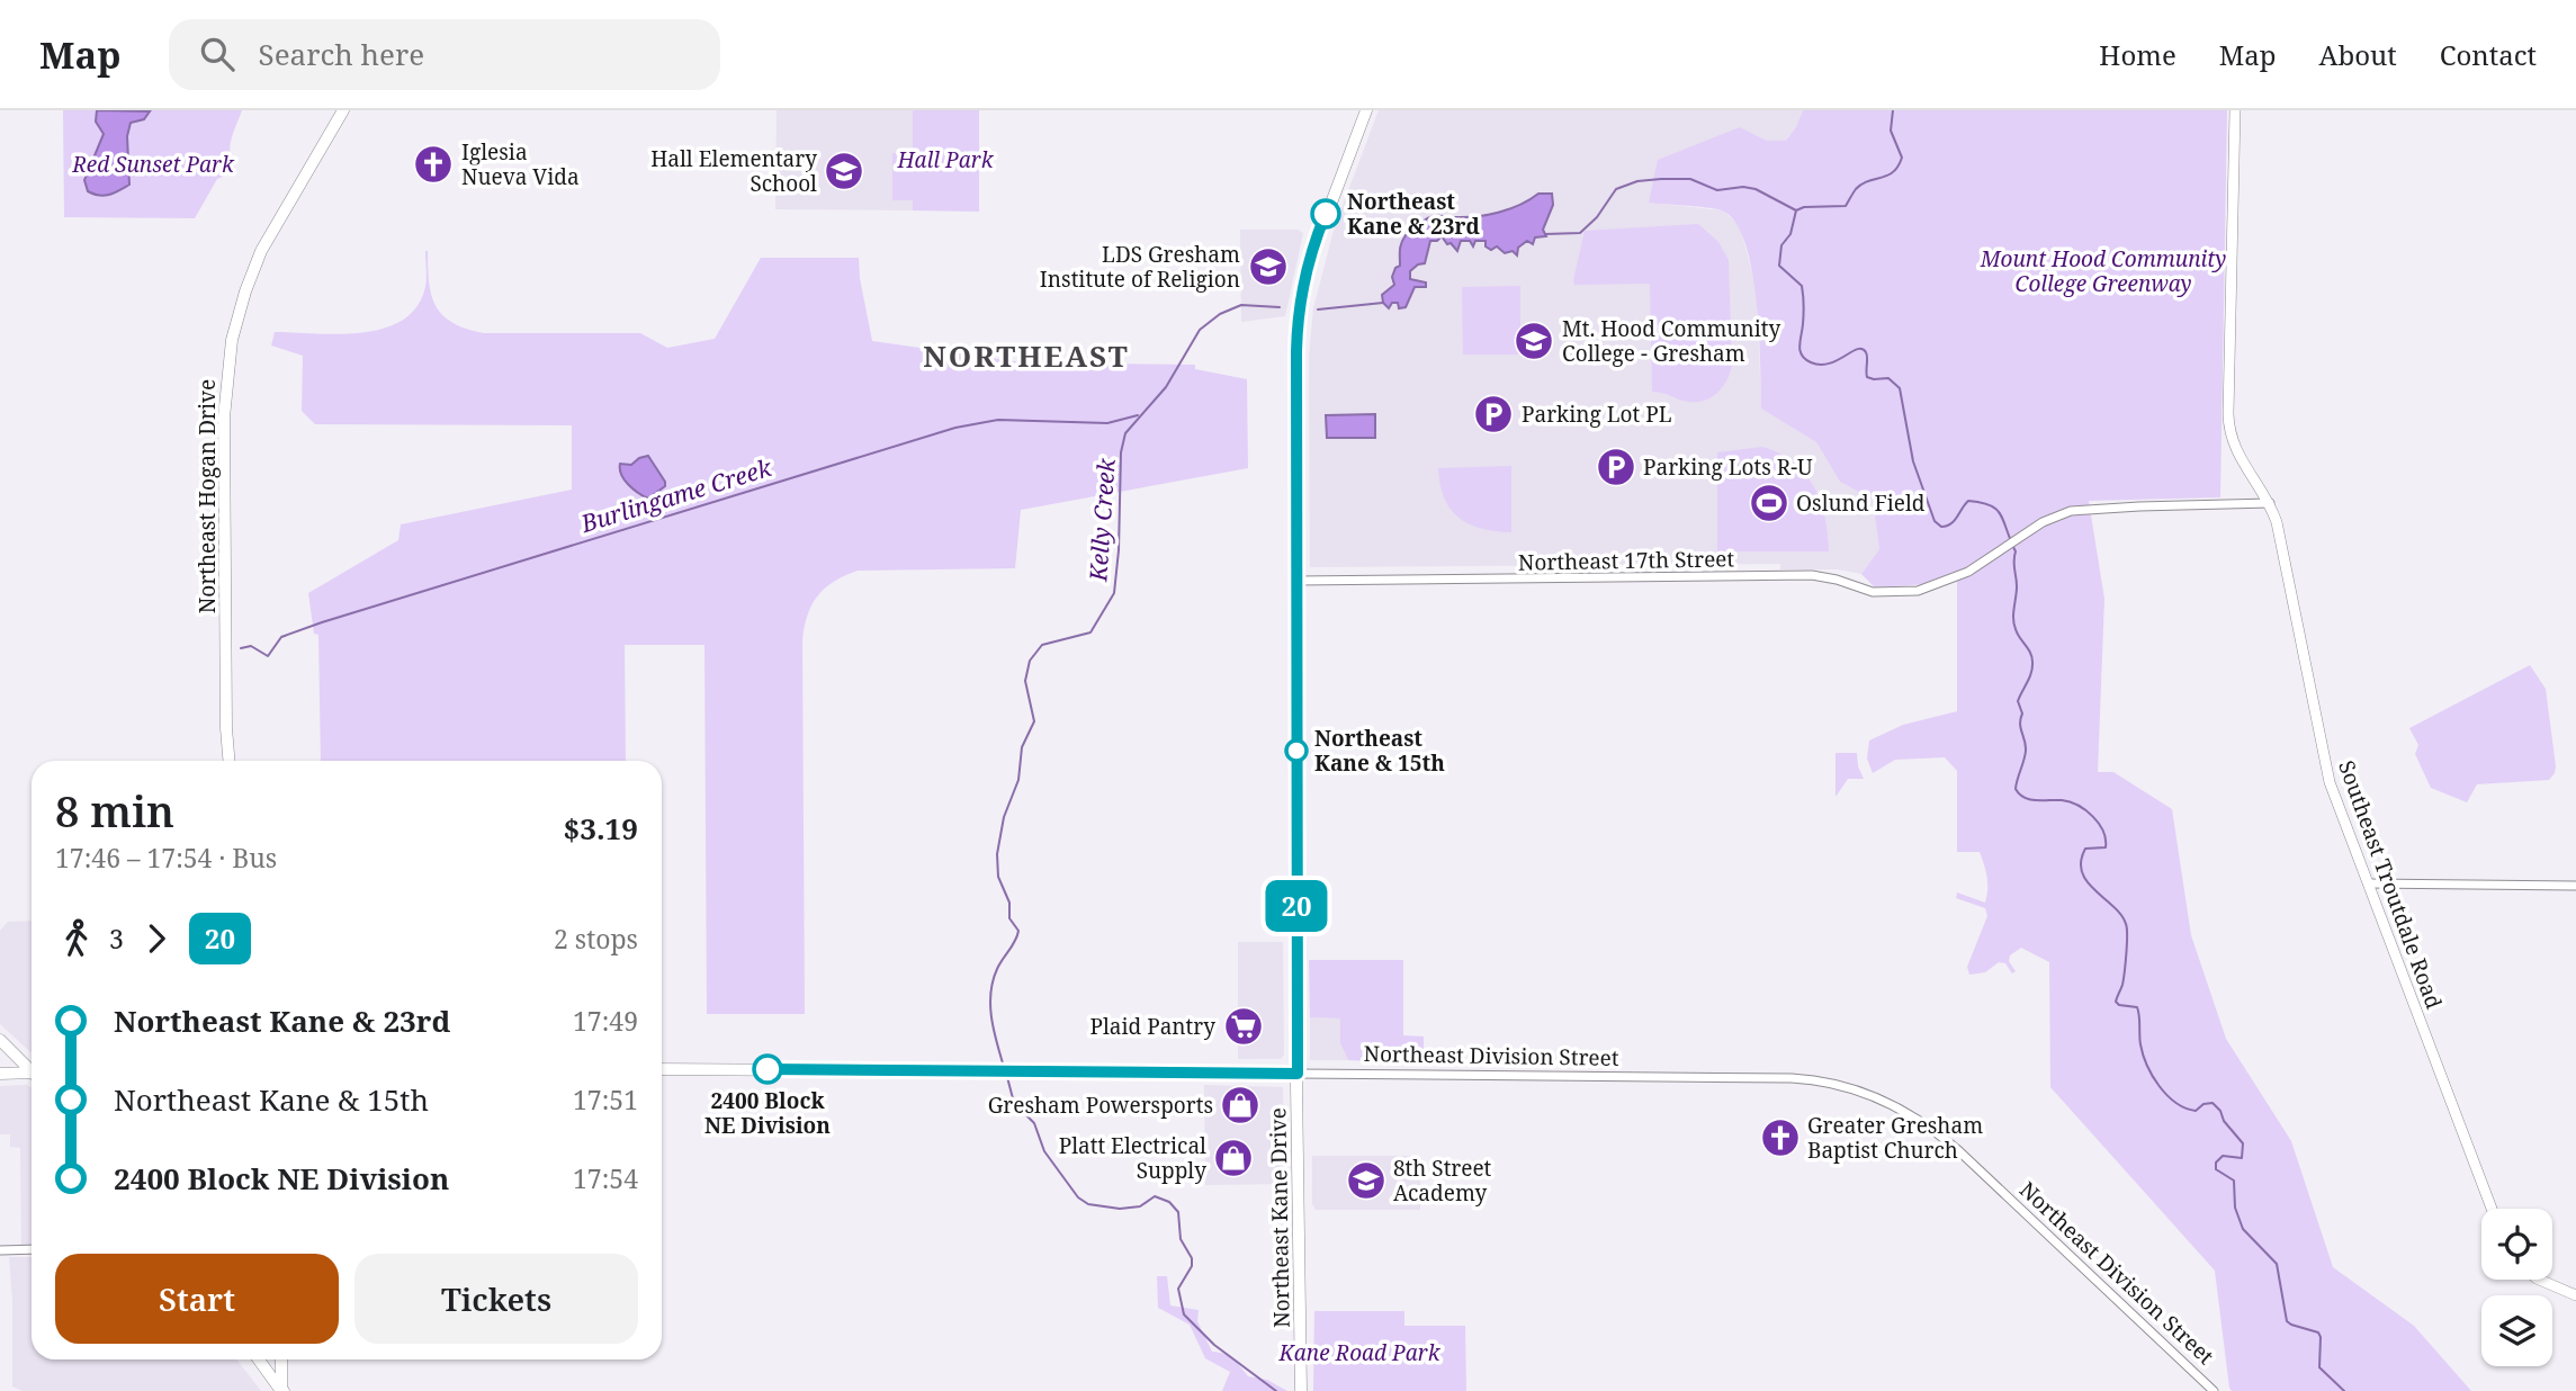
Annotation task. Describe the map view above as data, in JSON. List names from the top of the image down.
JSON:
{
  "streets": {
    "main road": [
      "Northeast Hogan Drive",
      "Southeast Troutdale Road",
      "Northeast Division Street",
      "Northeast Kane Drive"
    ],
    "street": ["Northeast 17th Street"]
  },
  "crossings": [
    ["Northeast 17th Street", "Southeast Troutdale Road"],
    ["Northeast 17th Street", "Northeast Kane Drive"],
    ["Northeast Division Street", "Northeast Kane Drive"]
  ],
  "districts": ["NORTHEAST"],
  "water": ["Burlingame Creek", "Kelly Creek"],
  "parks": [
    "Hall Park",
    "Red Sunset Park",
    "Mount Hood Community College Greenway",
    "Kane Road Park"
  ],
  "places": {
    "church": ["Iglesia Nueva Vida", "Greater Gresham Baptist Church"],
    "school or university": [
      "Hall Elementary School",
      "LDS Gresham Institute of Religion",
      "Mt. Hood Community College - Gresham",
      "8th Street Academy"
    ],
    "other": ["Northeast Kane & 23rd", "Northeast Kane & 15th", "2400 Block NE Division"],
    "parking": ["Parking Lot PL", "Parking Lots R-U"],
    "sports": ["Oslund Field"],
    "supermarket": ["Plaid Pantry"],
    "shop": ["Gresham Powersports", "Platt Electrical Supply"]
  },
  "lines": ["bus line 20"],
  "page": {
    "header": "Map",
    "search": "Search here",
    "nav": [
      "Home",
      "Map",
      "About",
      "Contact"
    ],
    "on_map": "20",
    "heading": ["8 min", "17:46 – 17:54 · Bus", "$3.19"],
    "legs": ["3", "20", "2 stops"],
    "list": [
      {
        "name": "Northeast Kane & 23rd",
        "value": "17:49"
      },
      {
        "name": "Northeast Kane & 15th",
        "value": "17:51"
      },
      {
        "name": "2400 Block NE Division",
        "value": "17:54"
      }
    ],
    "buttons": ["Start", "Tickets"]
  }
}
